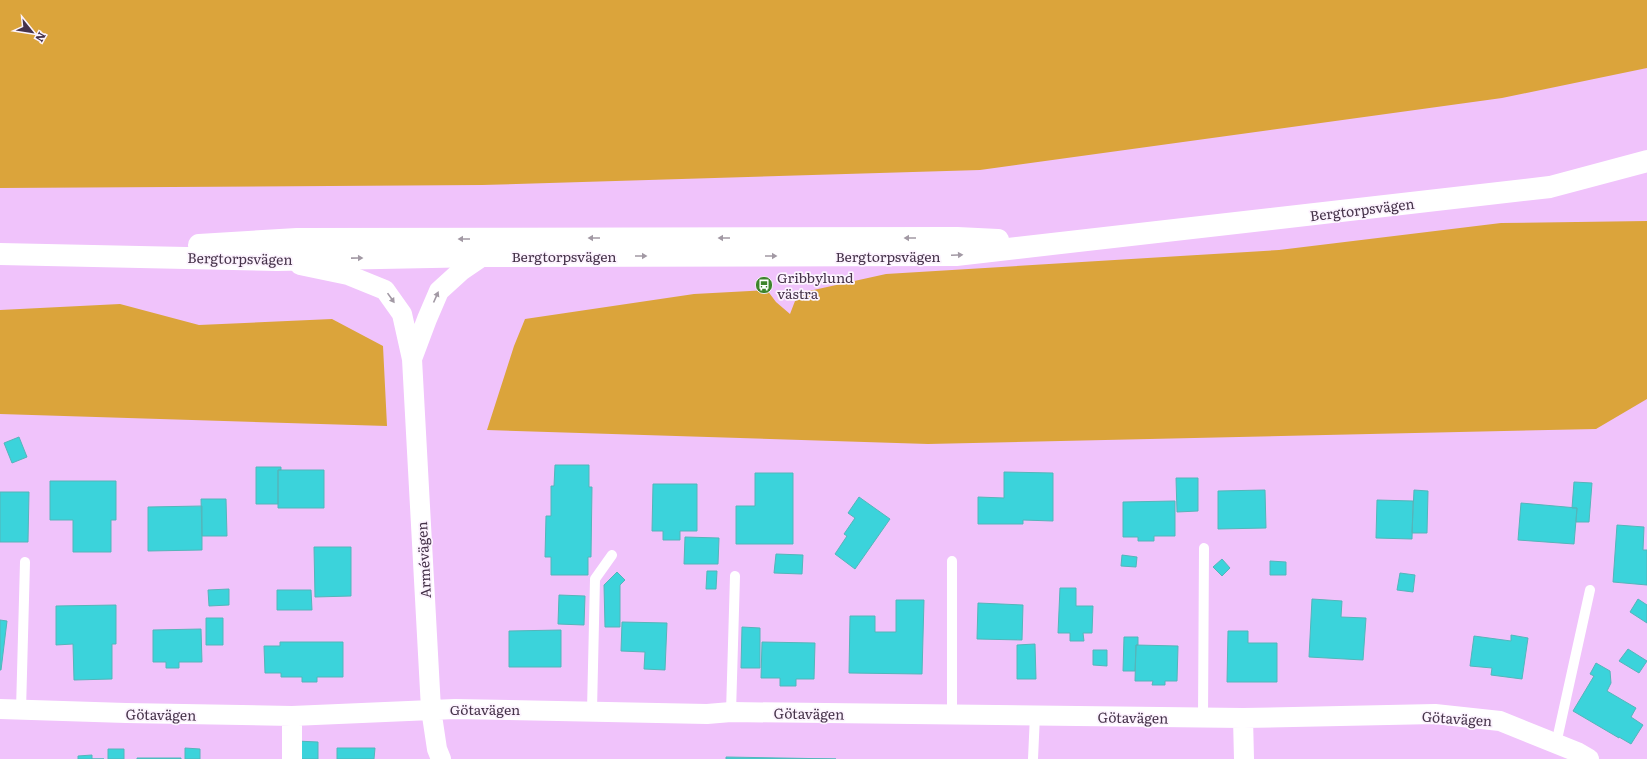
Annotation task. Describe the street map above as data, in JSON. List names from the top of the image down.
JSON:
{
  "streets": {
    "main road": ["Bergtorpsvägen"],
    "street": ["Armévägen", "Götavägen"]
  },
  "crossings": [
    ["Bergtorpsvägen", "Armévägen"],
    ["Armévägen", "Götavägen"]
  ],
  "places": {
    "bus stop": ["Gribbylund västra"]
  },
  "north": "bottom right"
}
